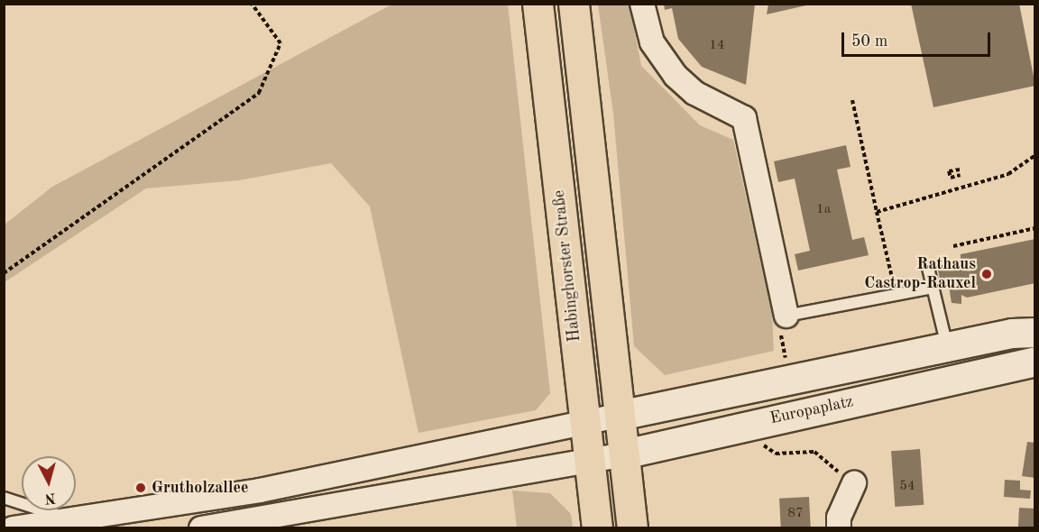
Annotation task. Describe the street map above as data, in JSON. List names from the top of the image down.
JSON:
{
  "streets": {
    "main road": ["Habinghorster Straße"],
    "street": ["Europaplatz"]
  },
  "places": ["Rathaus Castrop-Rauxel", "Grutholzallee"],
  "house_numbers": [
    "14",
    "1a",
    "54",
    "87"
  ],
  "scale_bar": "50 m",
  "north": "bottom"
}
